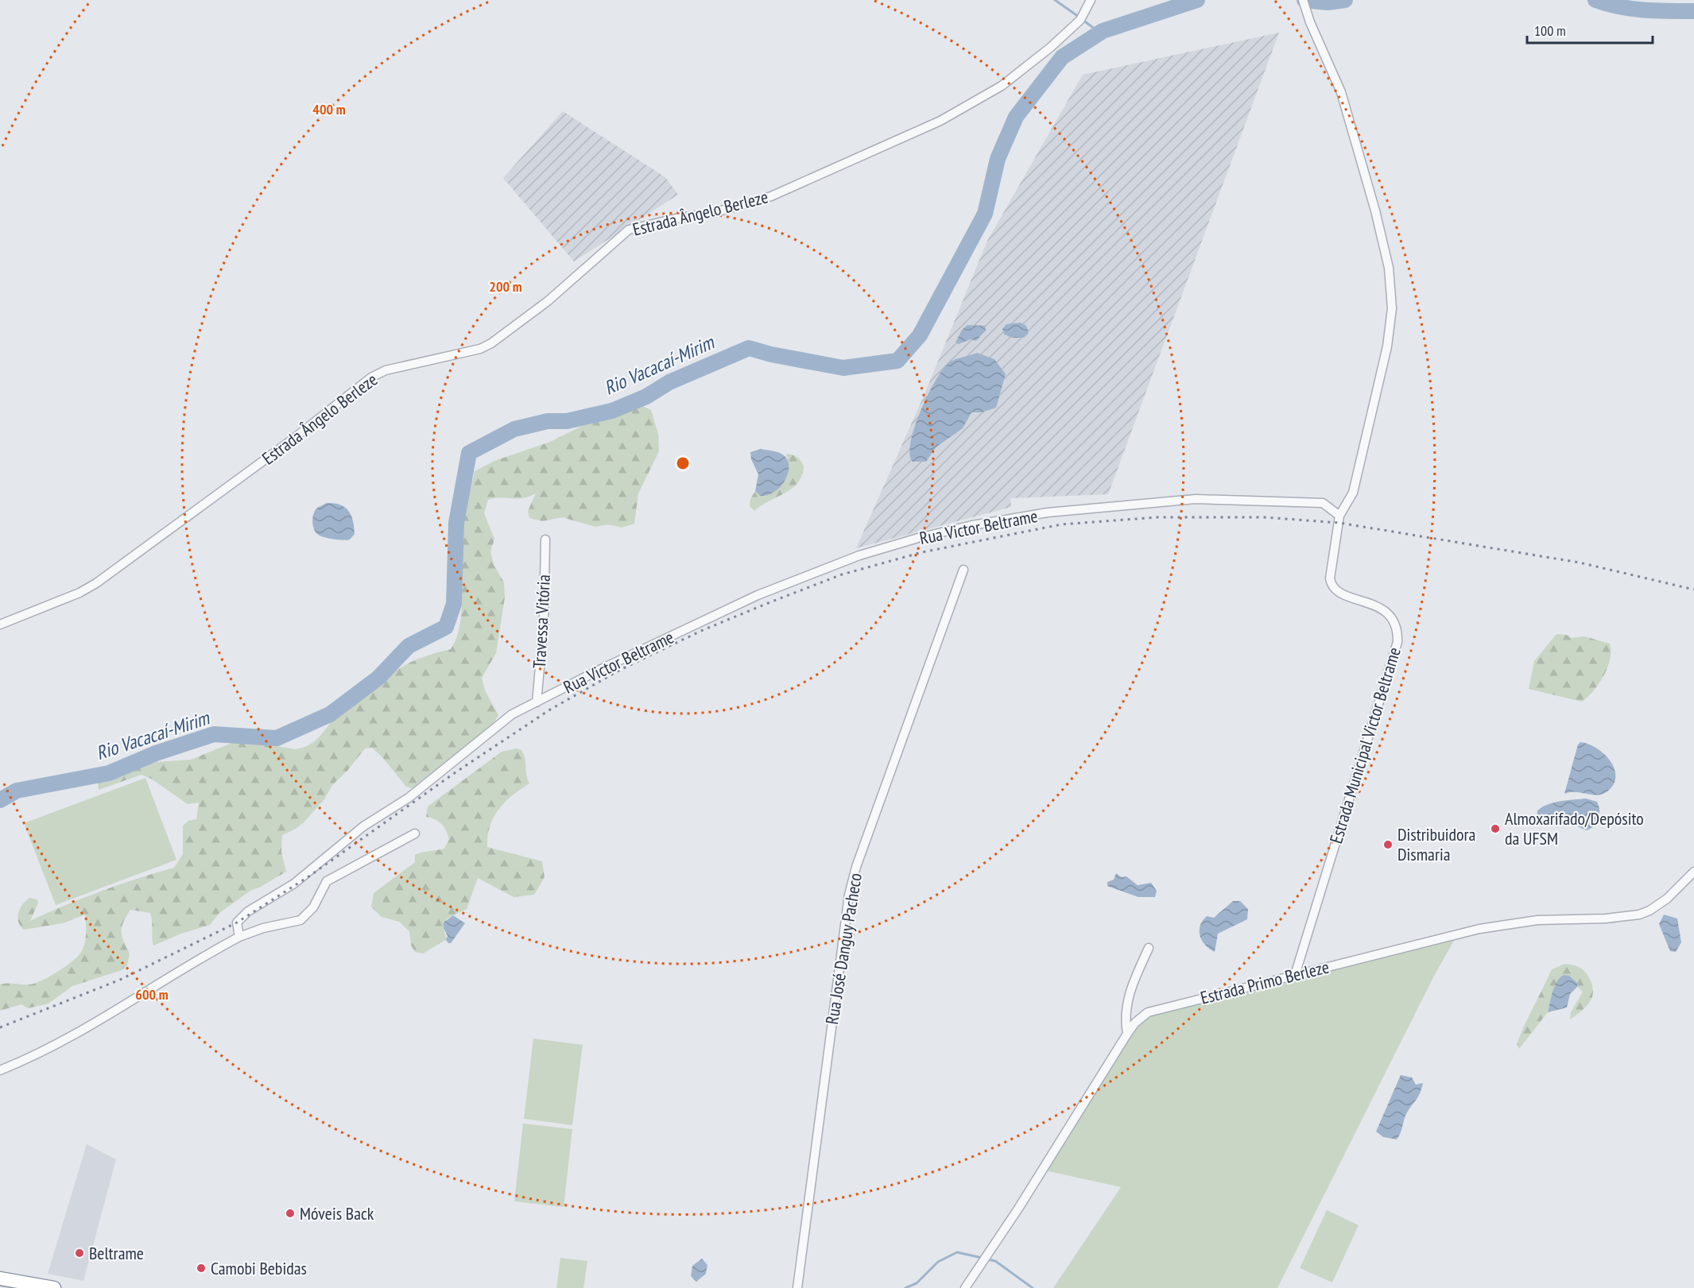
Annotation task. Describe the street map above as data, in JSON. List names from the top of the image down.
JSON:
{
  "streets": {
    "street": [
      "Estrada Ângelo Berleze",
      "Rua Victor Beltrame",
      "Travessa Vitória",
      "Estrada Municipal Victor Beltrame",
      "Rua José Danguy Pacheco",
      "Estrada Primo Berleze"
    ]
  },
  "crossings": [
    ["Rua Victor Beltrame", "Travessa Vitória"],
    ["Rua Victor Beltrame", "Estrada Municipal Victor Beltrame"],
    ["Estrada Municipal Victor Beltrame", "Estrada Primo Berleze"]
  ],
  "water": ["Rio Vacacaí-Mirim"],
  "places": [
    "Almoxarifado/Depósito da UFSM",
    "Distribuidora Dismaria",
    "Móveis Back",
    "Beltrame",
    "Camobi Bebidas"
  ],
  "scale_bar": "100 m",
  "rings": ["400 m", "200 m", "600 m"]
}
